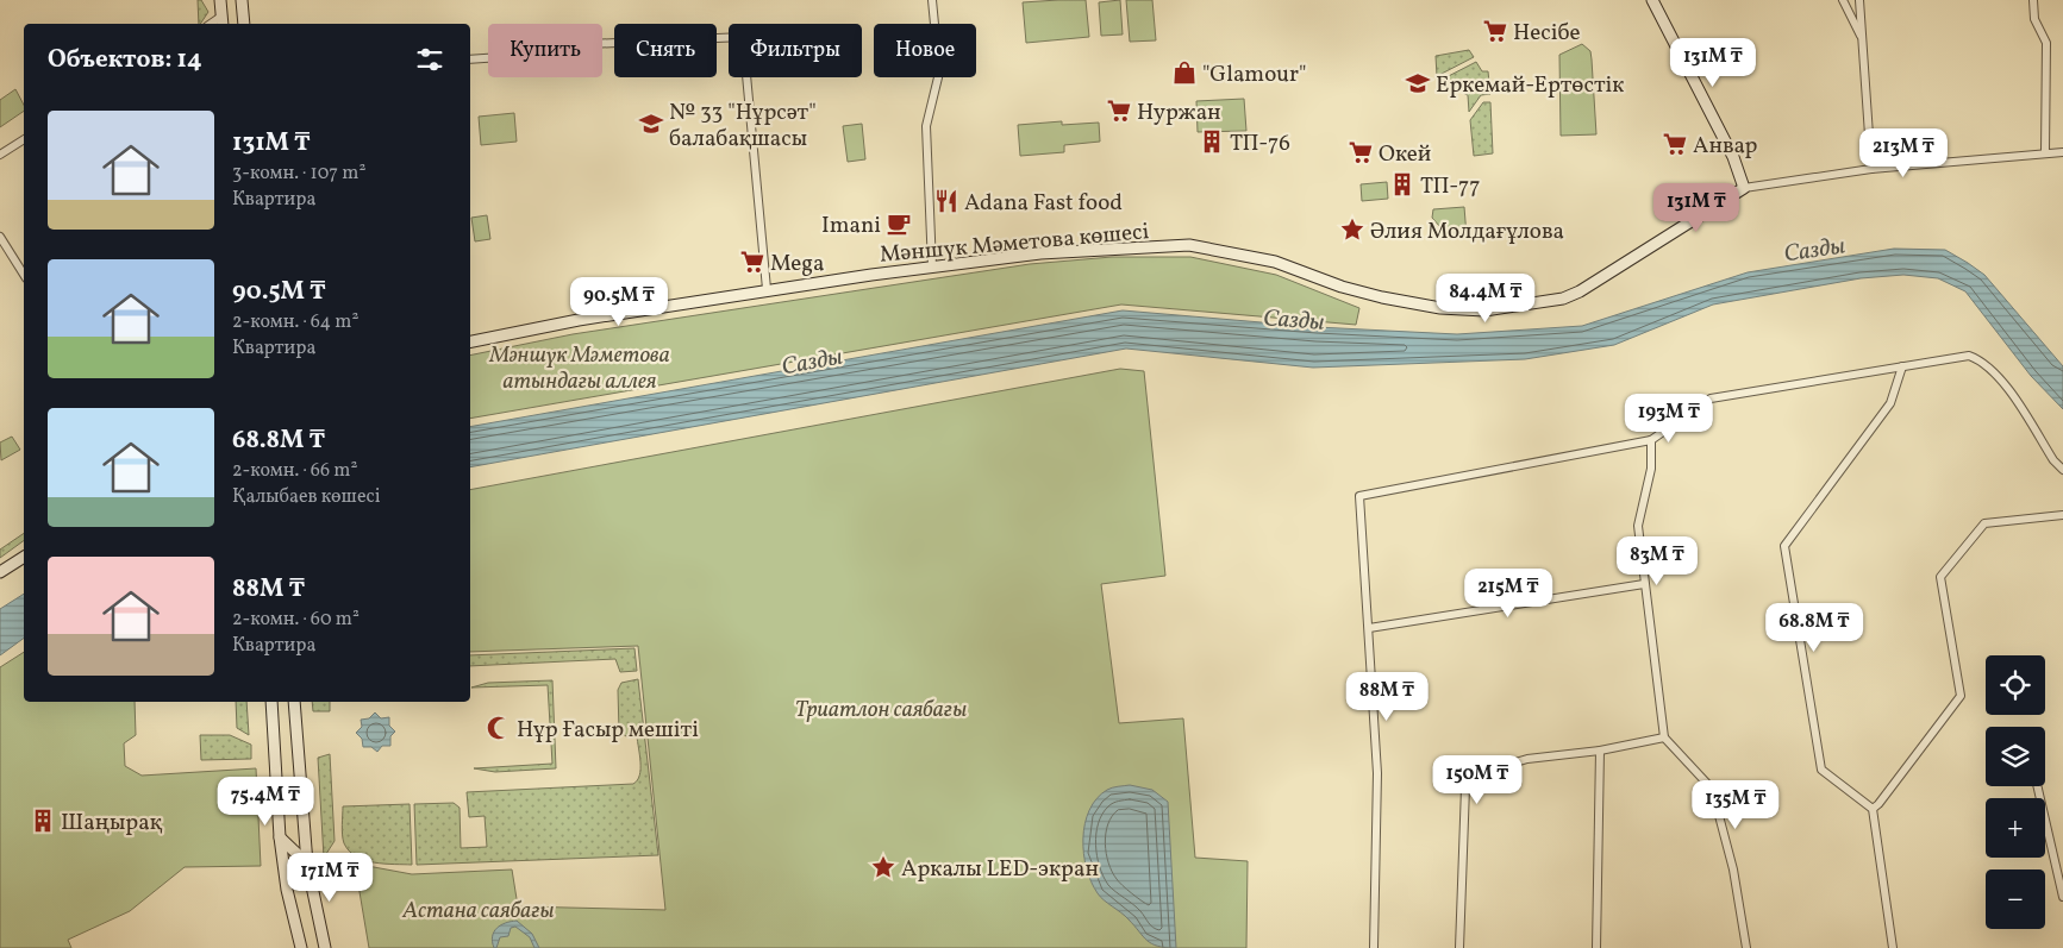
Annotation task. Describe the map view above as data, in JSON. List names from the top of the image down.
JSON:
{
  "streets": {
    "street": ["Мәншүк Мәметова көшесі"]
  },
  "water": ["Сазды"],
  "parks": ["Мәншүк Мәметова атындағы аллея", "Триатлон саябағы", "Астана саябағы"],
  "places": {
    "supermarket": [
      "Несібе",
      "Нуржан",
      "Анвар",
      "Окей",
      "Mega"
    ],
    "shop": ["\"Glamour\""],
    "school or university": ["Еркемай-Ертөстік", "№ 33 \"Нұрсәт\" балабақшасы"],
    "building": ["ТП-76", "ТП-77", "Шаңырақ"],
    "restaurant": ["Adana Fast food"],
    "cafe": ["Imani"],
    "place": ["Әлия Молдағұлова", "Аркалы LED-экран"],
    "mosque": ["Нұр Ғасыр мешіті"]
  },
  "page": {
    "chip": [
      "Купить",
      "Снять",
      "Фильтры",
      "Новое"
    ],
    "heading": "Объектов: 14",
    "price": [
      "131M ₸",
      "213M ₸",
      "131M ₸",
      "84.4M ₸",
      "90.5M ₸",
      "193M ₸",
      "83M ₸",
      "215M ₸",
      "68.8M ₸",
      "88M ₸",
      "150M ₸",
      "75.4M ₸",
      "135M ₸",
      "171M ₸"
    ],
    "list": [
      {
        "name": "131M ₸",
        "note": "3-комн. · 107 m² · Квартира"
      },
      {
        "name": "90.5M ₸",
        "note": "2-комн. · 64 m² · Квартира"
      },
      {
        "name": "68.8M ₸",
        "note": "2-комн. · 66 m² · Қалыбаев көшесі"
      },
      {
        "name": "88M ₸",
        "note": "2-комн. · 60 m² · Квартира"
      }
    ],
    "map_buttons": ["+", "−"]
  }
}
